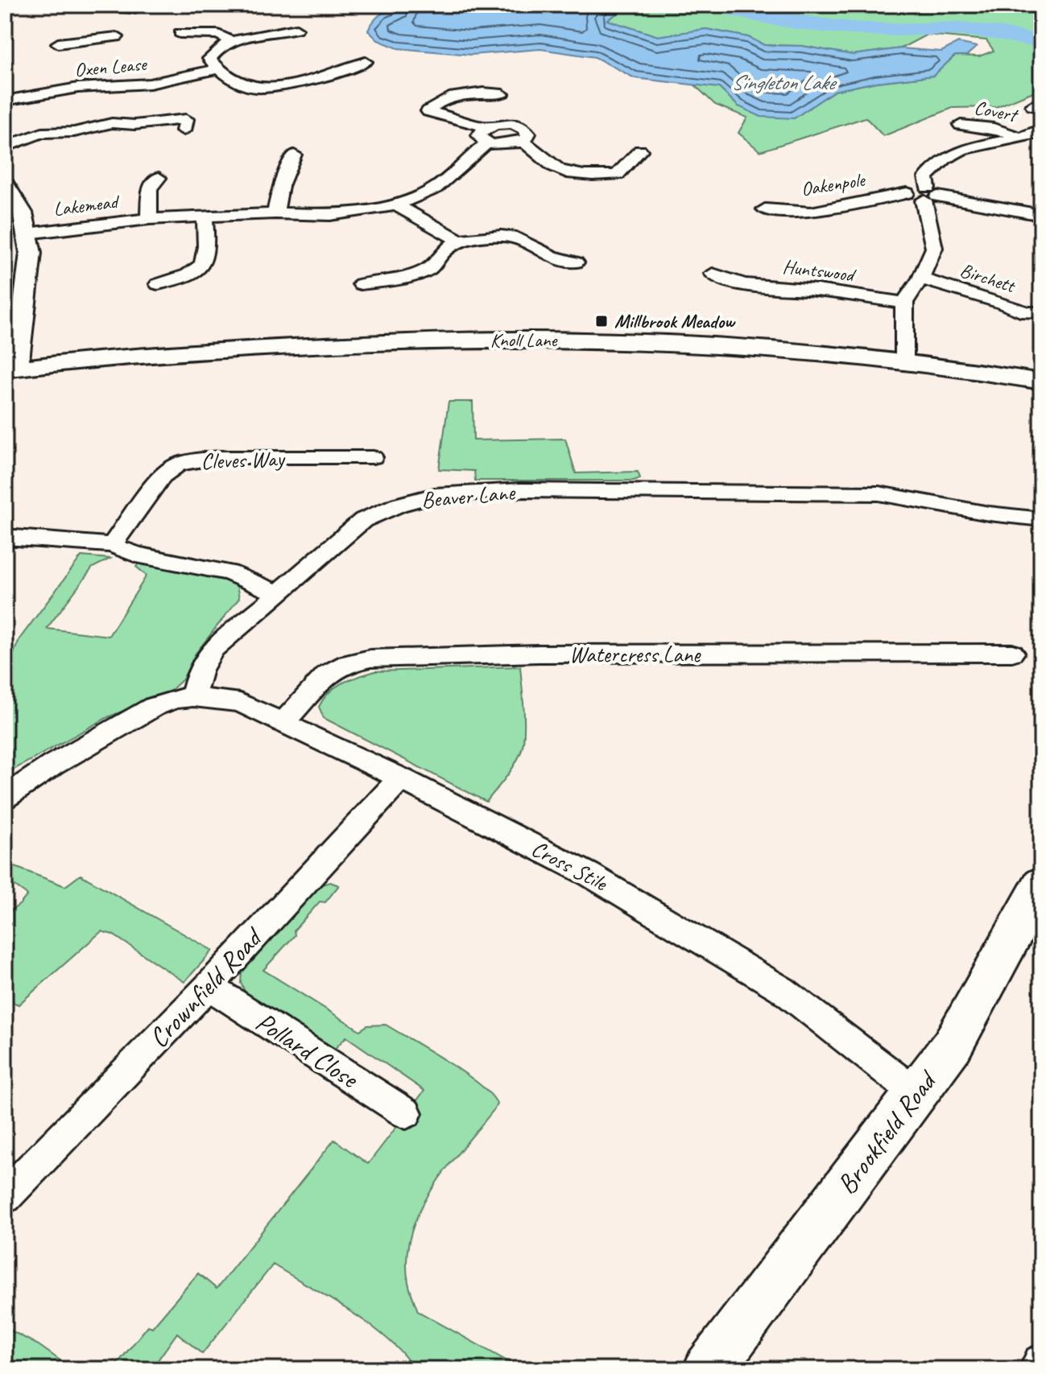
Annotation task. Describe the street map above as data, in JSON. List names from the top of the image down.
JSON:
{
  "streets": {
    "main road": ["Brookfield Road"],
    "street": [
      "Oxen Lease",
      "Covert",
      "Oakenpole",
      "Lakemead",
      "Huntswood",
      "Birchett",
      "Knoll Lane",
      "Cleves Way",
      "Beaver Lane",
      "Watercress Lane",
      "Cross Stile",
      "Crownfield Road",
      "Pollard Close"
    ]
  },
  "crossings": [
    ["Beaver Lane", "Cross Stile"],
    ["Watercress Lane", "Cross Stile"],
    ["Cross Stile", "Crownfield Road"],
    ["Cross Stile", "Brookfield Road"],
    ["Crownfield Road", "Pollard Close"]
  ],
  "water": ["Singleton Lake"],
  "places": {
    "transit": ["Millbrook Meadow"]
  }
}
